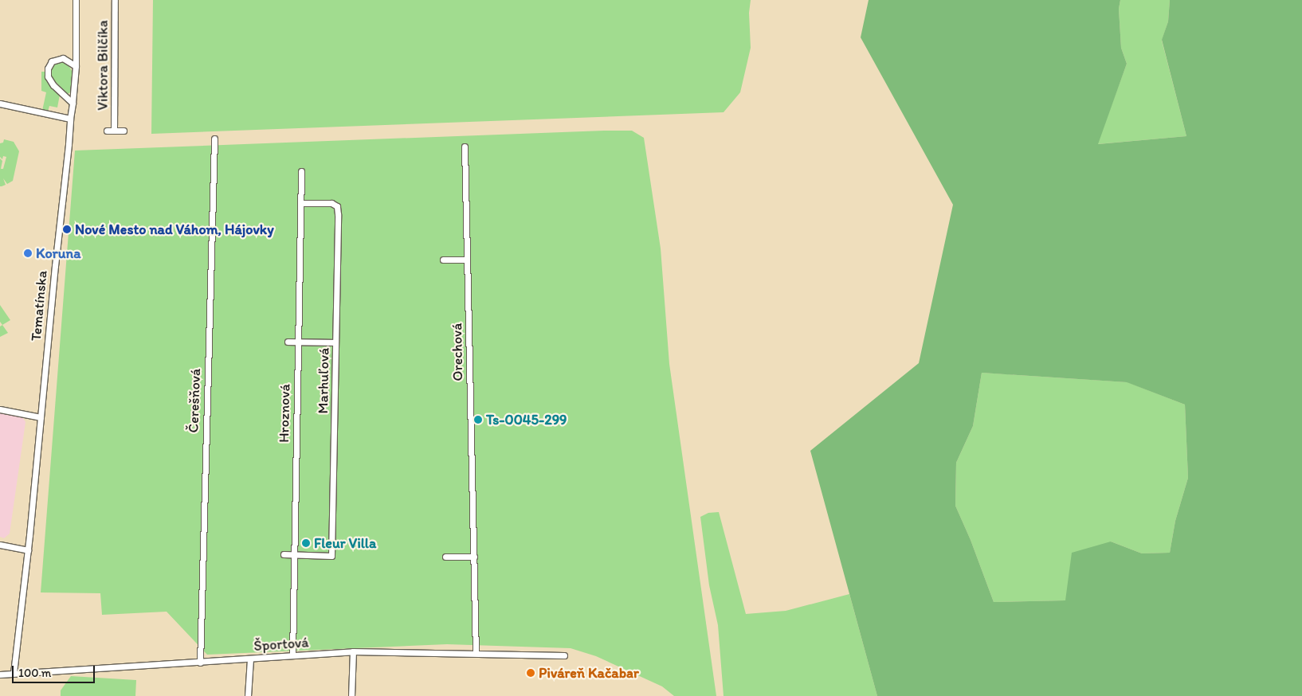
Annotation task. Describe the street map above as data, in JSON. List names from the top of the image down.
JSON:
{
  "streets": {
    "street": [
      "Viktora Bilčíka",
      "Tematínska",
      "Orechová",
      "Marhuľová",
      "Čerešňová",
      "Hroznová",
      "Športová"
    ]
  },
  "crossings": [
    ["Tematínska", "Športová"],
    ["Orechová", "Športová"],
    ["Marhuľová", "Hroznová"],
    ["Čerešňová", "Športová"],
    ["Hroznová", "Športová"]
  ],
  "places": [
    "Nové Mesto nad Váhom, Hájovky",
    "Koruna",
    "Ts-0045-299",
    "Fleur Villa",
    "Piváreň Kačabar"
  ],
  "scale_bar": "100 m"
}
